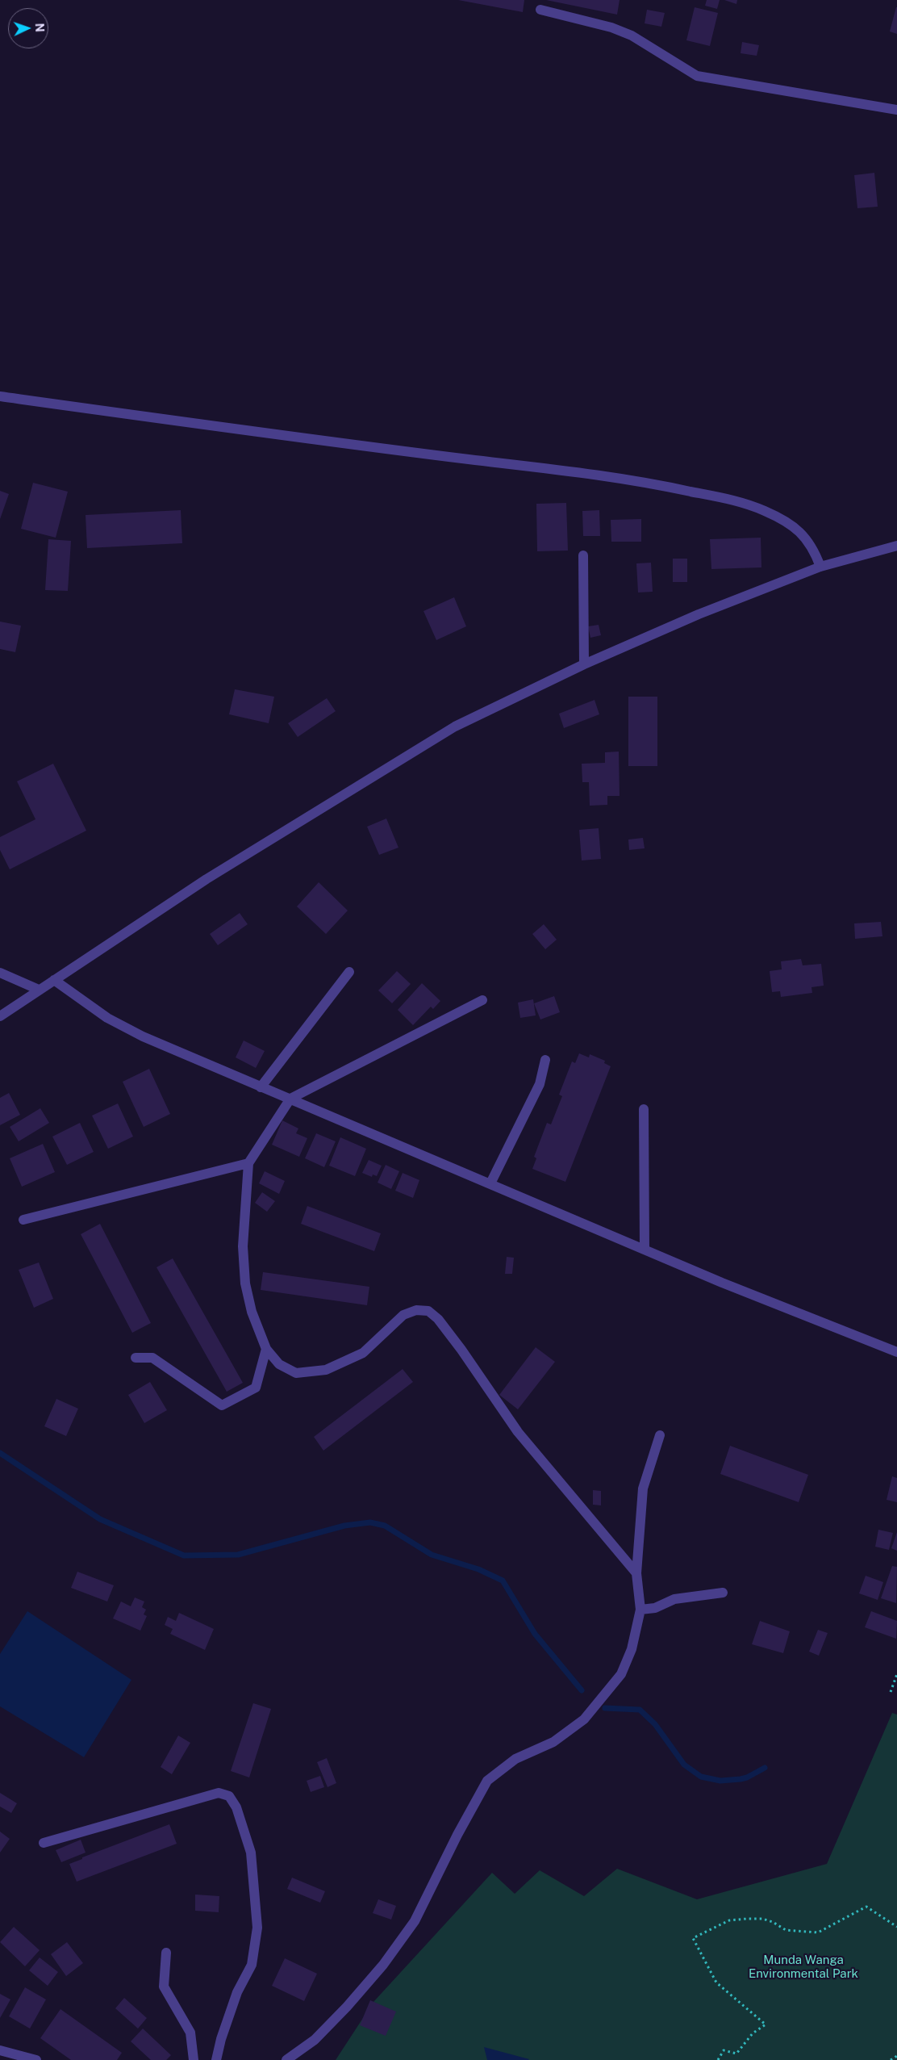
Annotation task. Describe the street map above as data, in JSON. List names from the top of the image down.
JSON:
{
  "parks": ["Munda Wanga Environmental Park"],
  "north": "right"
}
